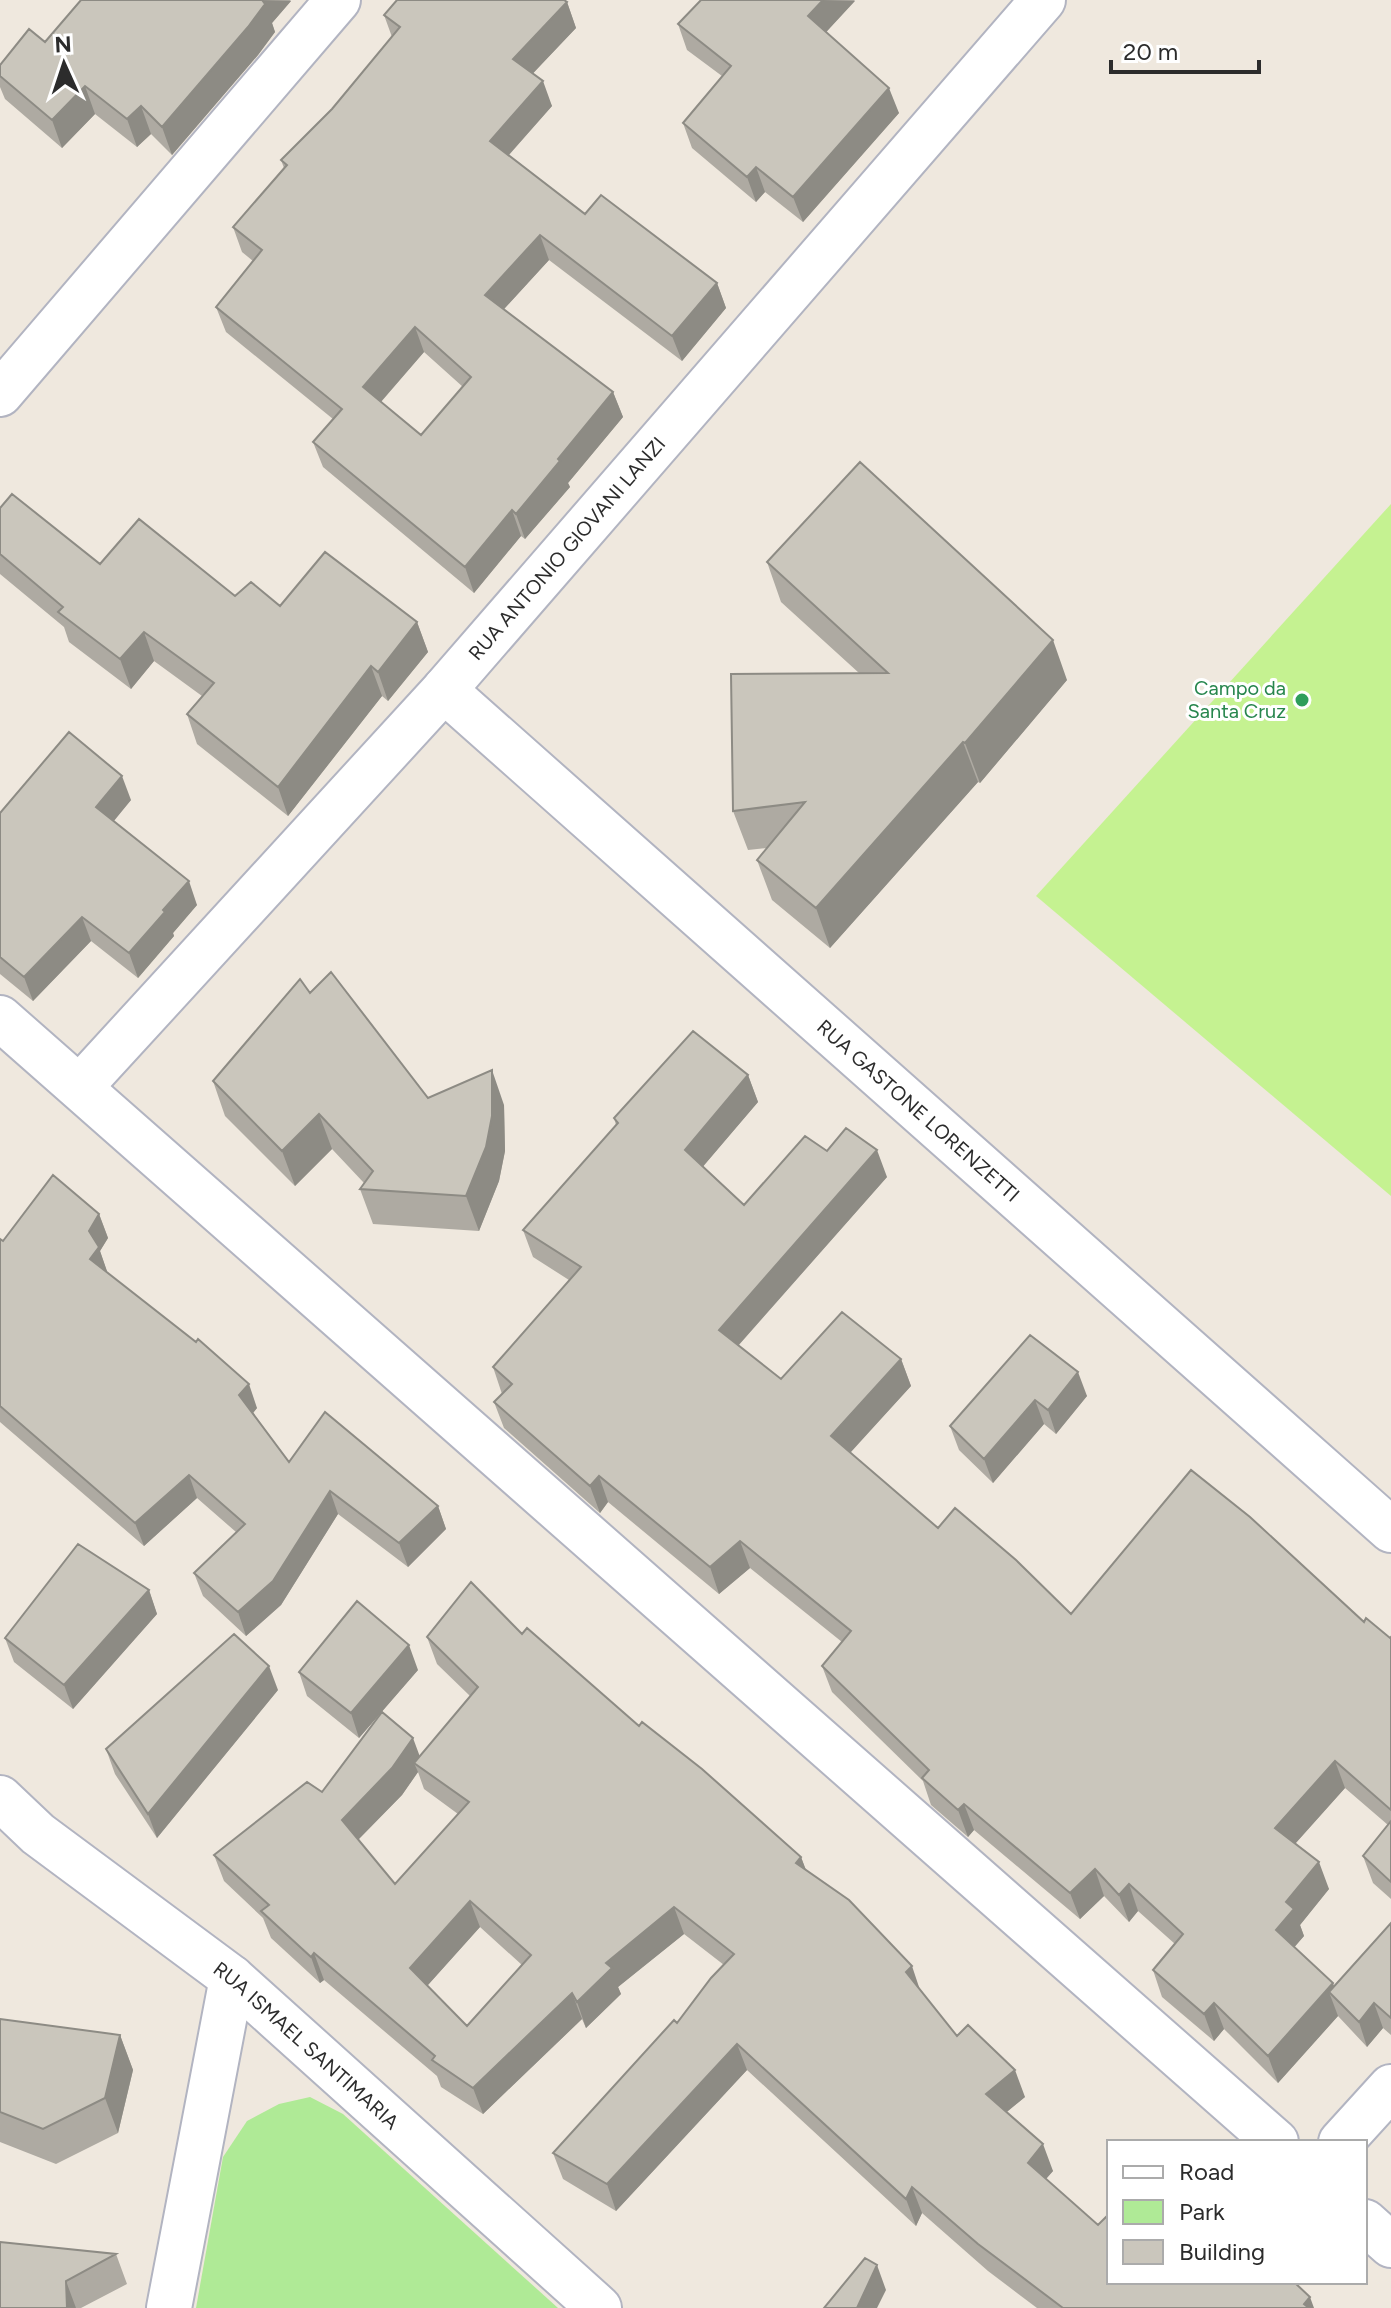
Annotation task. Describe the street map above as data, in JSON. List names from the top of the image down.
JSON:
{
  "streets": {
    "street": ["RUA ANTONIO GIOVANI LANZI", "RUA GASTONE LORENZETTI", "RUA ISMAEL SANTIMARIA"]
  },
  "crossings": [
    ["RUA ANTONIO GIOVANI LANZI", "RUA GASTONE LORENZETTI"]
  ],
  "places": ["Campo da Santa Cruz"],
  "legend": ["Road", "Park", "Building"],
  "scale_bar": "20 m",
  "north": "top"
}
